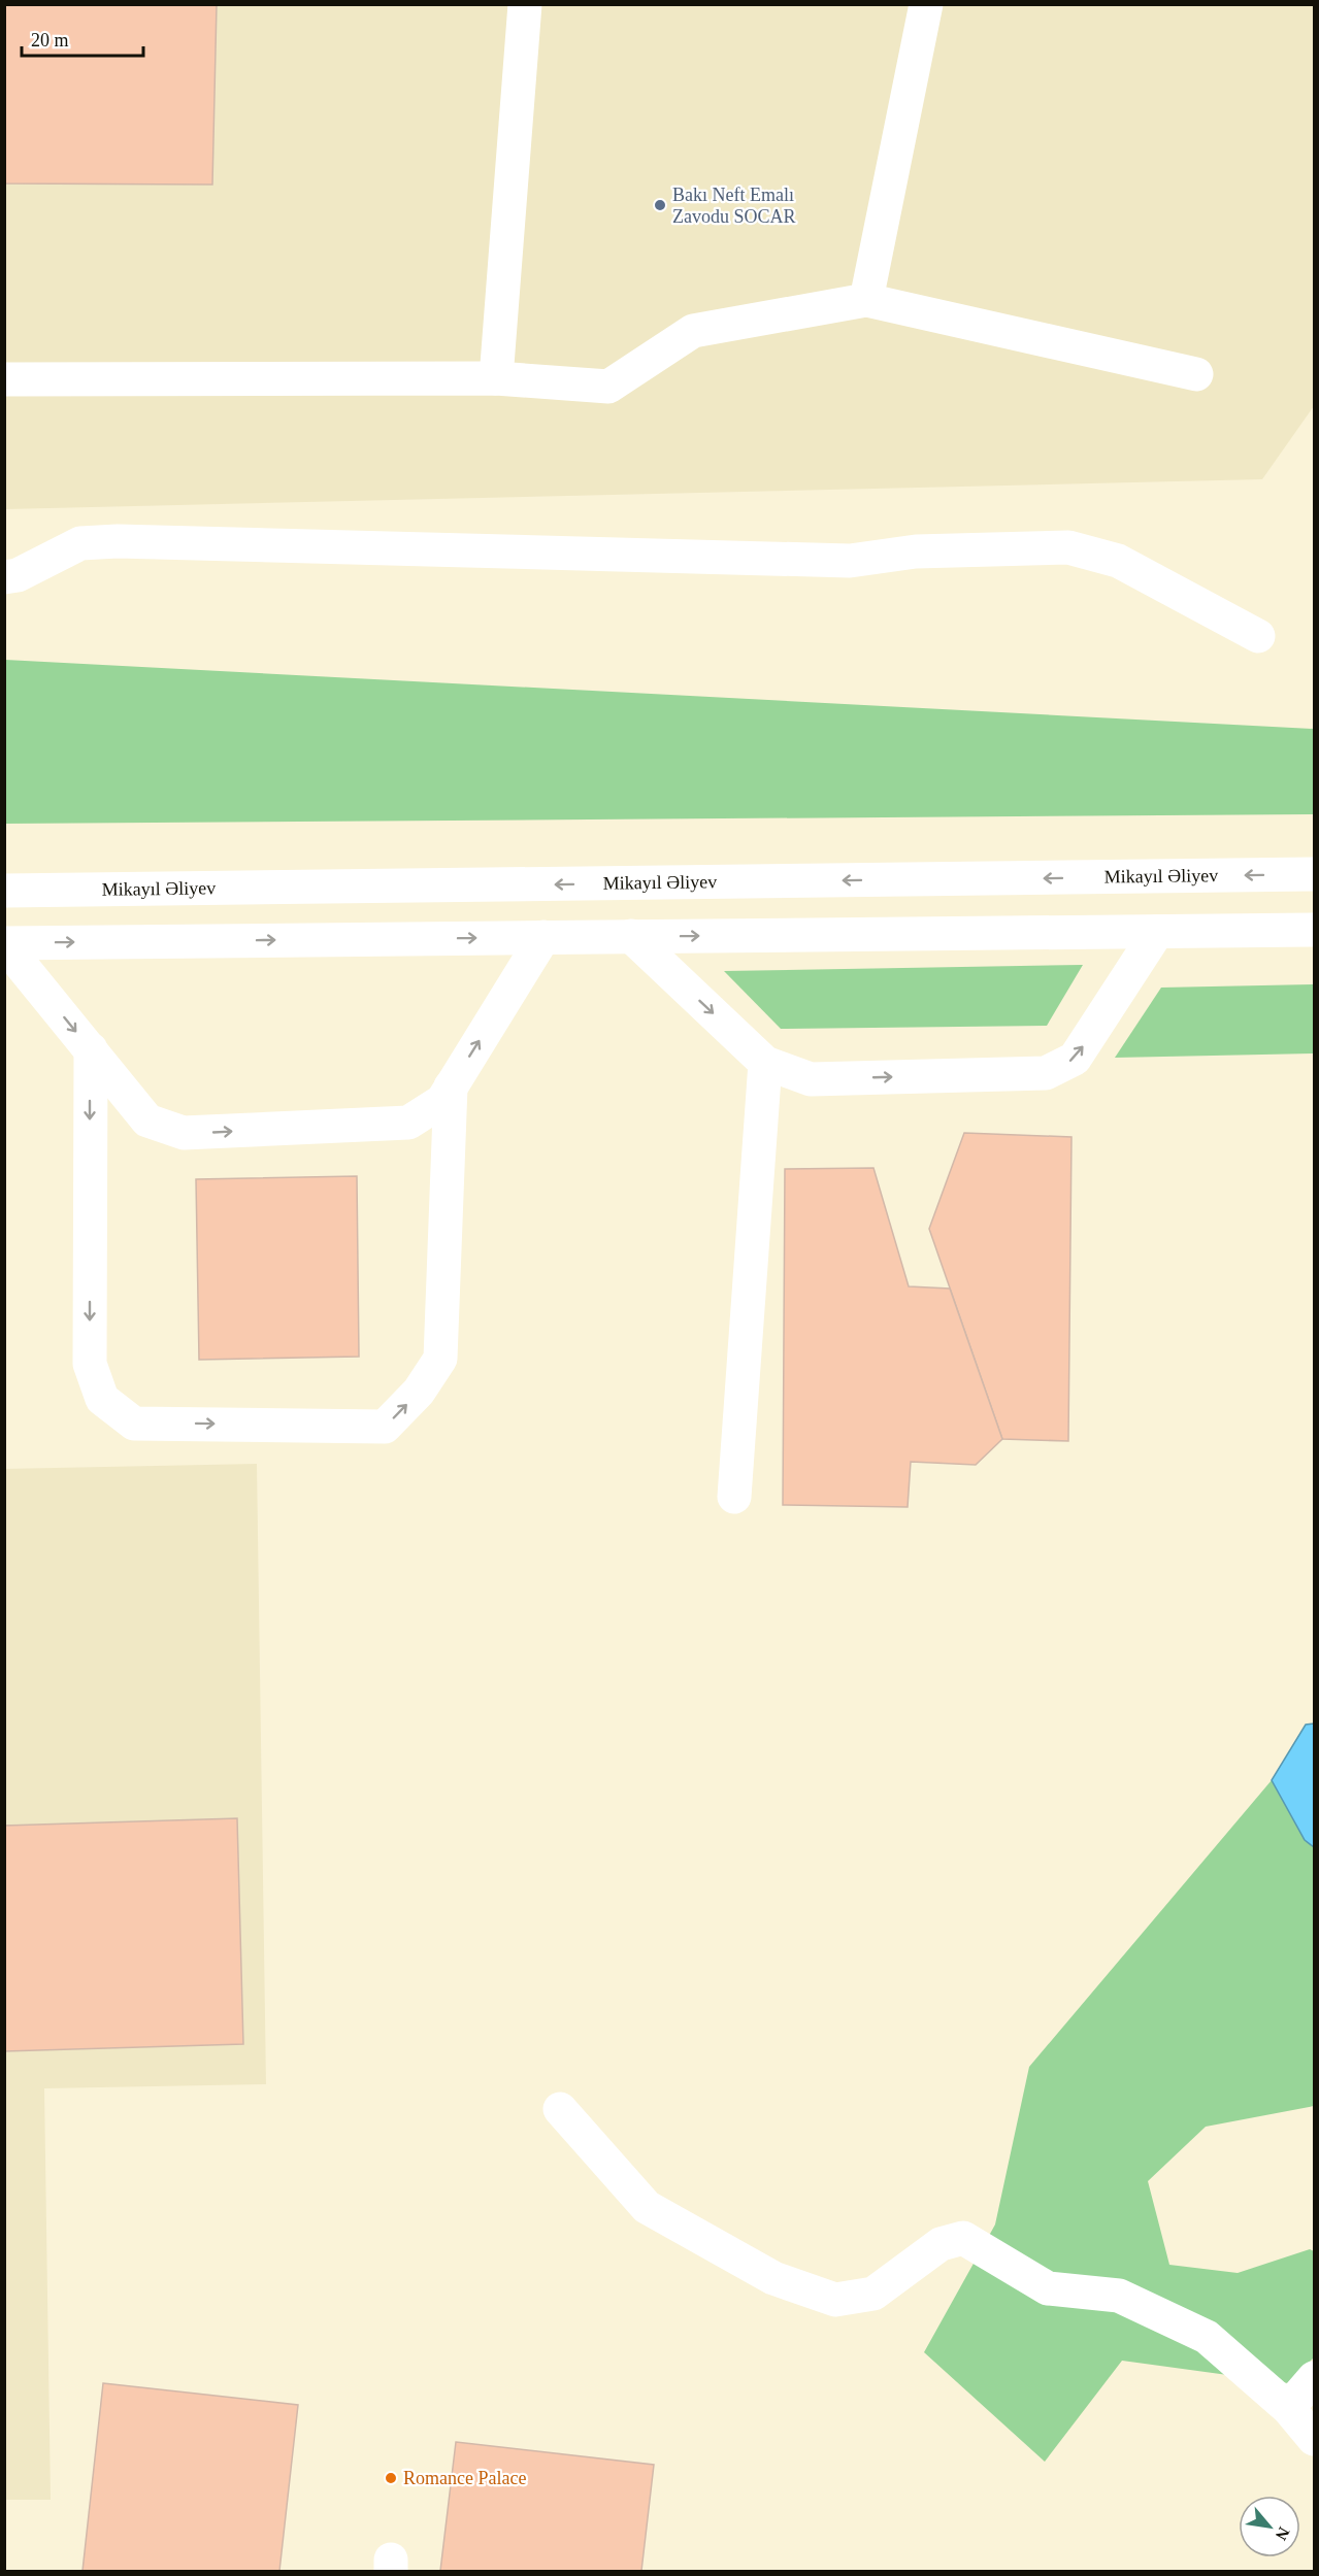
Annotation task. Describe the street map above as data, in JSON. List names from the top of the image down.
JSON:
{
  "streets": {
    "main road": ["Mikayıl Əliyev"]
  },
  "places": ["Bakı Neft Emalı Zavodu SOCAR", "Romance Palace"],
  "scale_bar": "20 m",
  "north": "bottom right"
}
